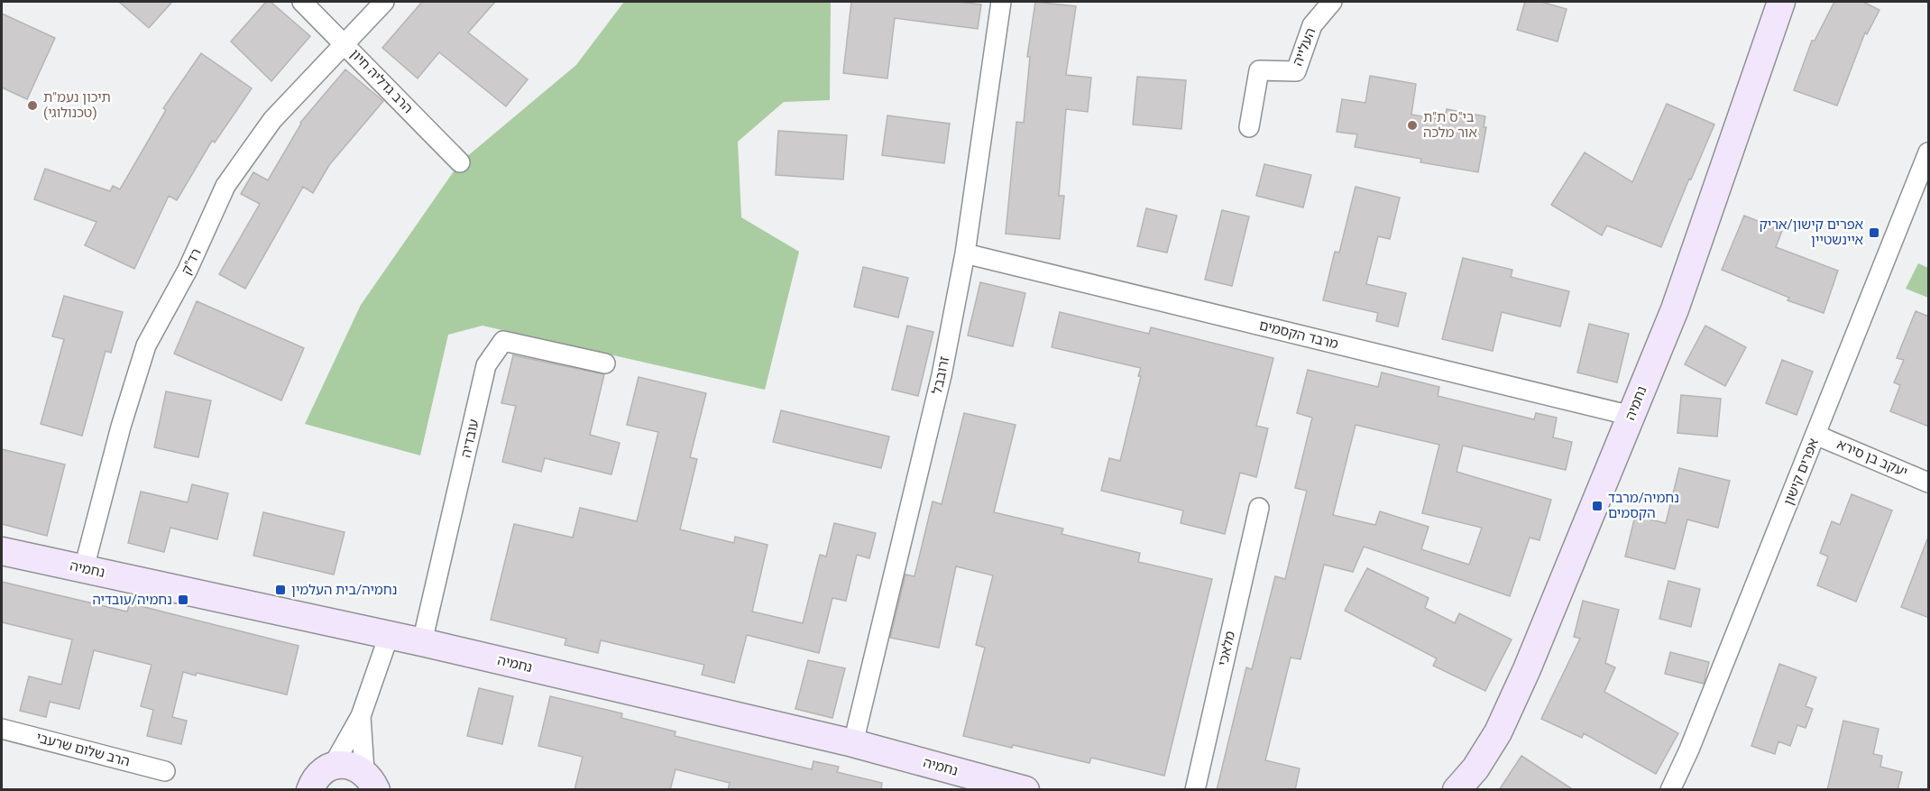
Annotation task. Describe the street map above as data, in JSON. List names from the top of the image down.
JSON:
{
  "streets": {
    "street": [
      "העלייה",
      "הרב גדליה חיון",
      "רד\"ק",
      "מרבד הקסמים",
      "זרובבל",
      "נחמיה",
      "עובדיה",
      "יעקב בן סירא",
      "אפרים קישון",
      "מלאכי",
      "הרב שלום שרעבי"
    ]
  },
  "crossings": [
    ["הרב גדליה חיון", "רד\"ק"],
    ["רד\"ק", "נחמיה"],
    ["מרבד הקסמים", "זרובבל"],
    ["מרבד הקסמים", "נחמיה"],
    ["זרובבל", "נחמיה"],
    ["נחמיה", "עובדיה"],
    ["יעקב בן סירא", "אפרים קישון"]
  ],
  "places": {
    "other": ["תיכון נעמ\"ת (טכנולוגי)", "בי\"ס ת\"ת אור מלכה"],
    "transit": [
      "אפרים קישון/אריק איינשטיין",
      "נחמיה/מרבד הקסמים",
      "נחמיה/בית העלמין",
      "נחמיה/עובדיה"
    ]
  }
}
